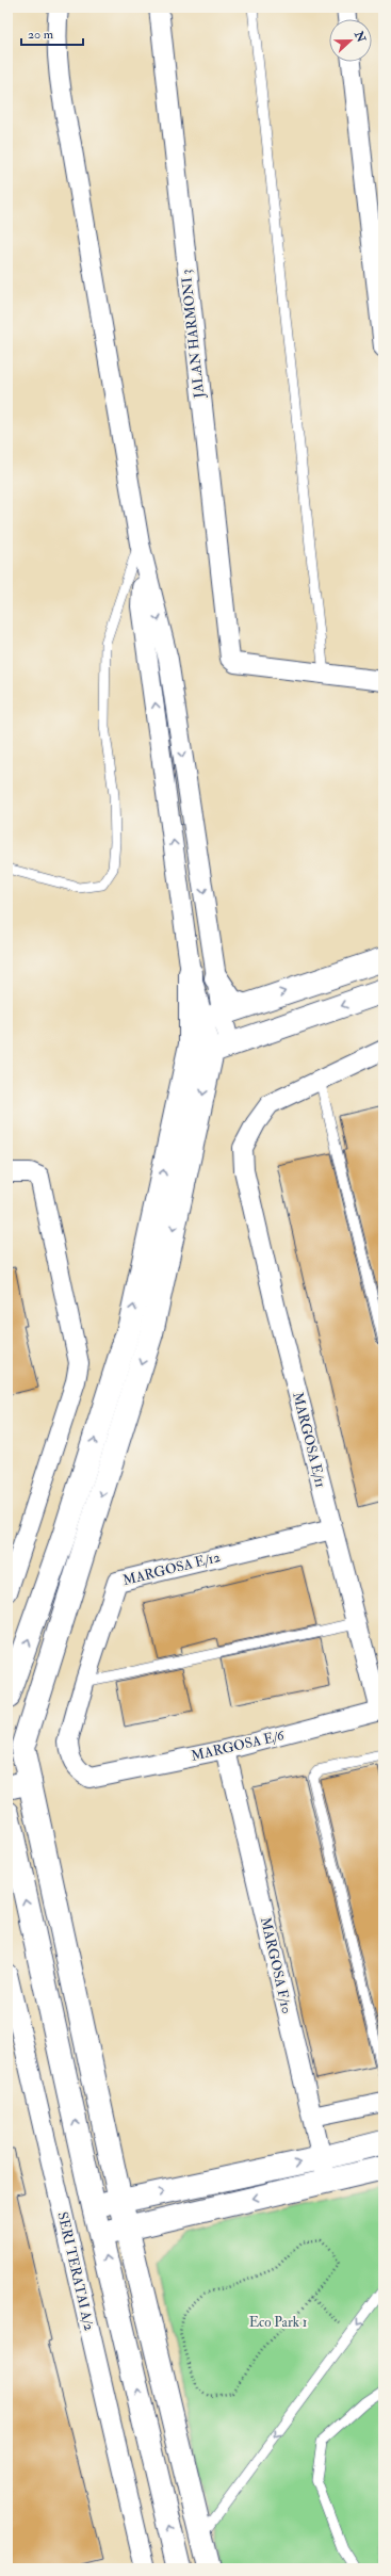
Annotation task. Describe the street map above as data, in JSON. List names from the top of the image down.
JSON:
{
  "streets": {
    "street": [
      "JALAN HARMONI 3",
      "MARGOSA E/11",
      "MARGOSA E/12",
      "MARGOSA E/6",
      "MARGOSA F/10",
      "SERI TERATAI A/2"
    ]
  },
  "crossings": [
    ["MARGOSA E/11", "MARGOSA E/12"],
    ["MARGOSA E/11", "MARGOSA E/6"],
    ["MARGOSA E/12", "MARGOSA E/6"],
    ["MARGOSA E/6", "MARGOSA F/10"]
  ],
  "parks": ["Eco Park 1"],
  "scale_bar": "20 m",
  "north": "right"
}
